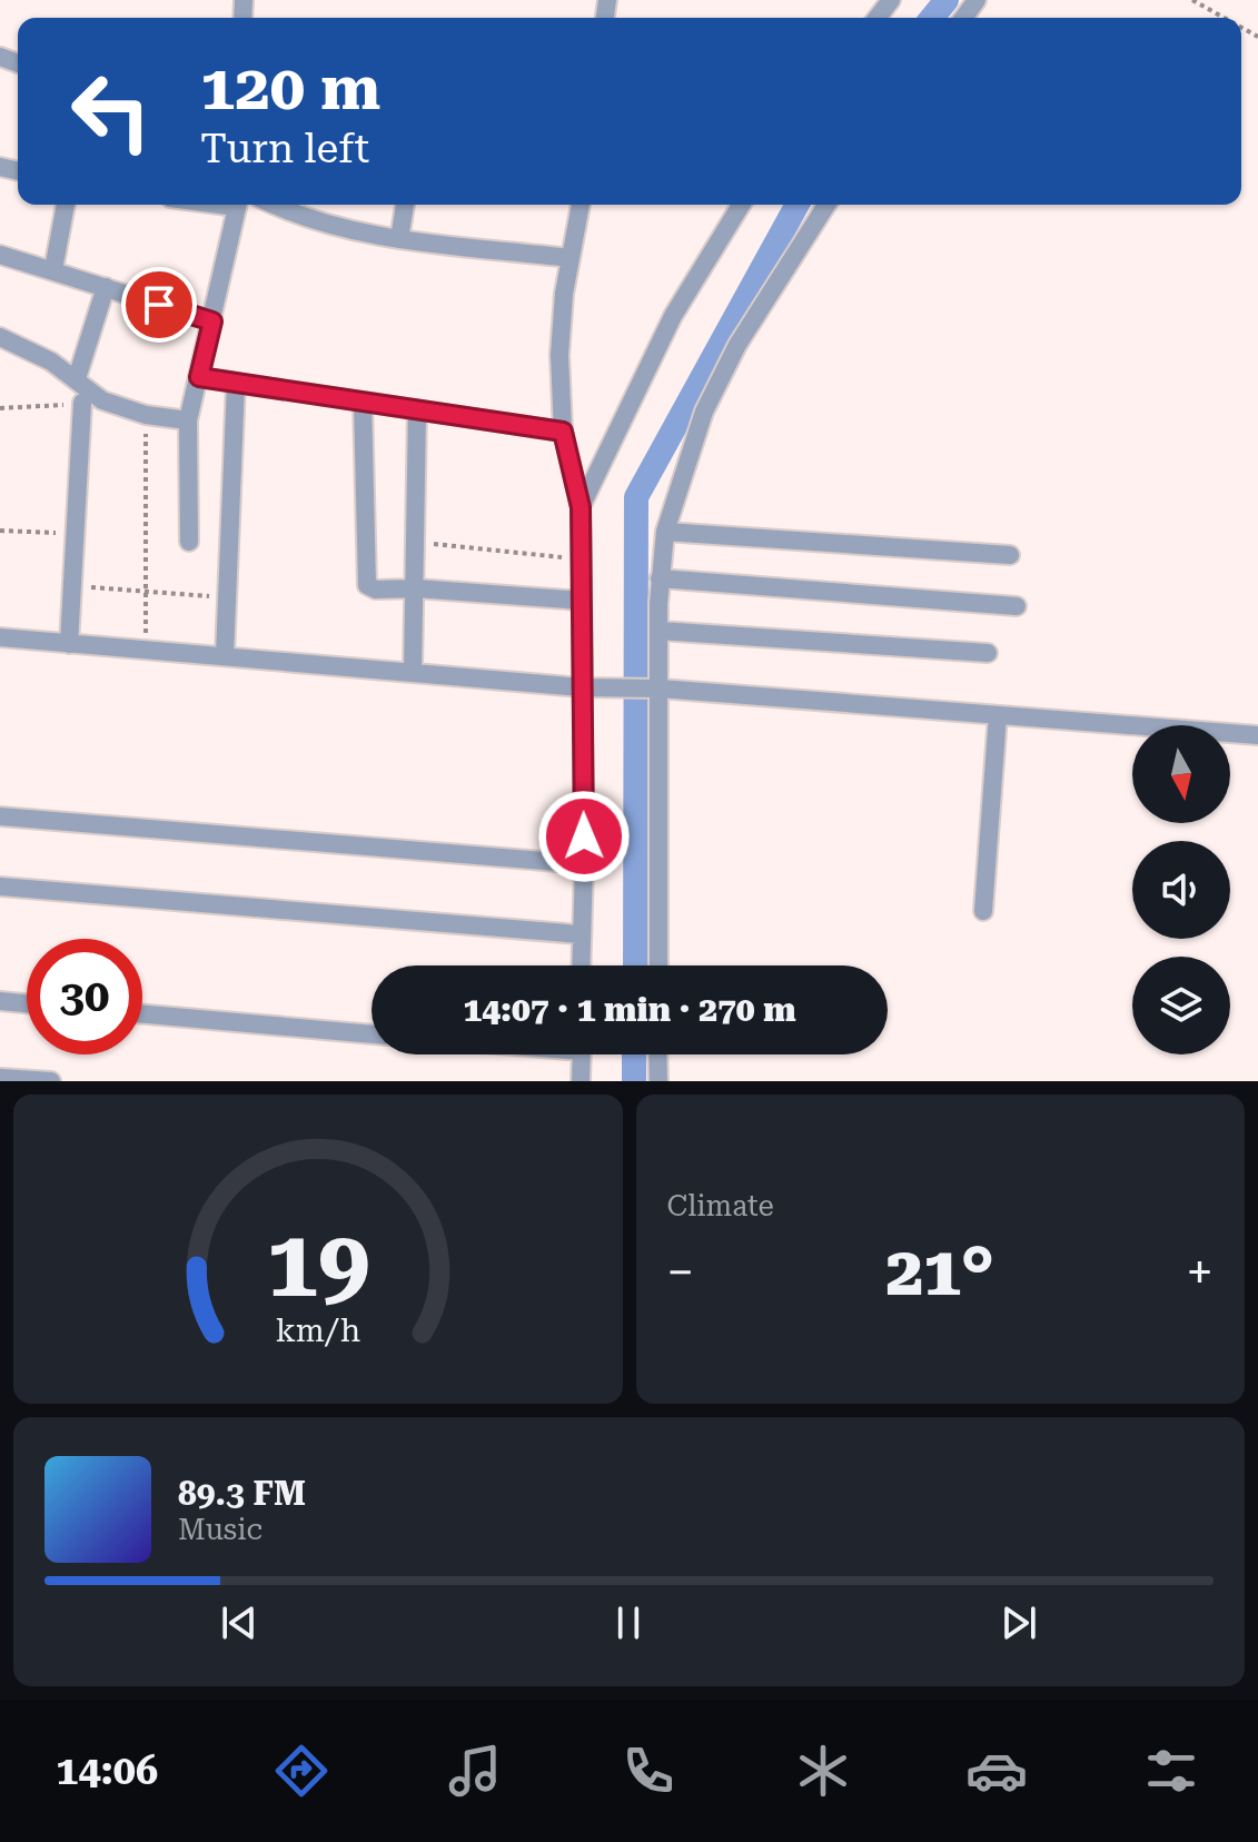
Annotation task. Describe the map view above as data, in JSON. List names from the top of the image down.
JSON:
{
  "north": "bottom",
  "page": {
    "turn": ["120 m", "Turn left"],
    "limit": "30",
    "trip": "14:07 · 1 min · 270 m",
    "tile": "Climate",
    "heat": ["−", "21°", "+"],
    "song": ["89.3 FM", "Music"],
    "tabs": "14:06",
    "gauge": ["19", "km/h"]
  }
}
